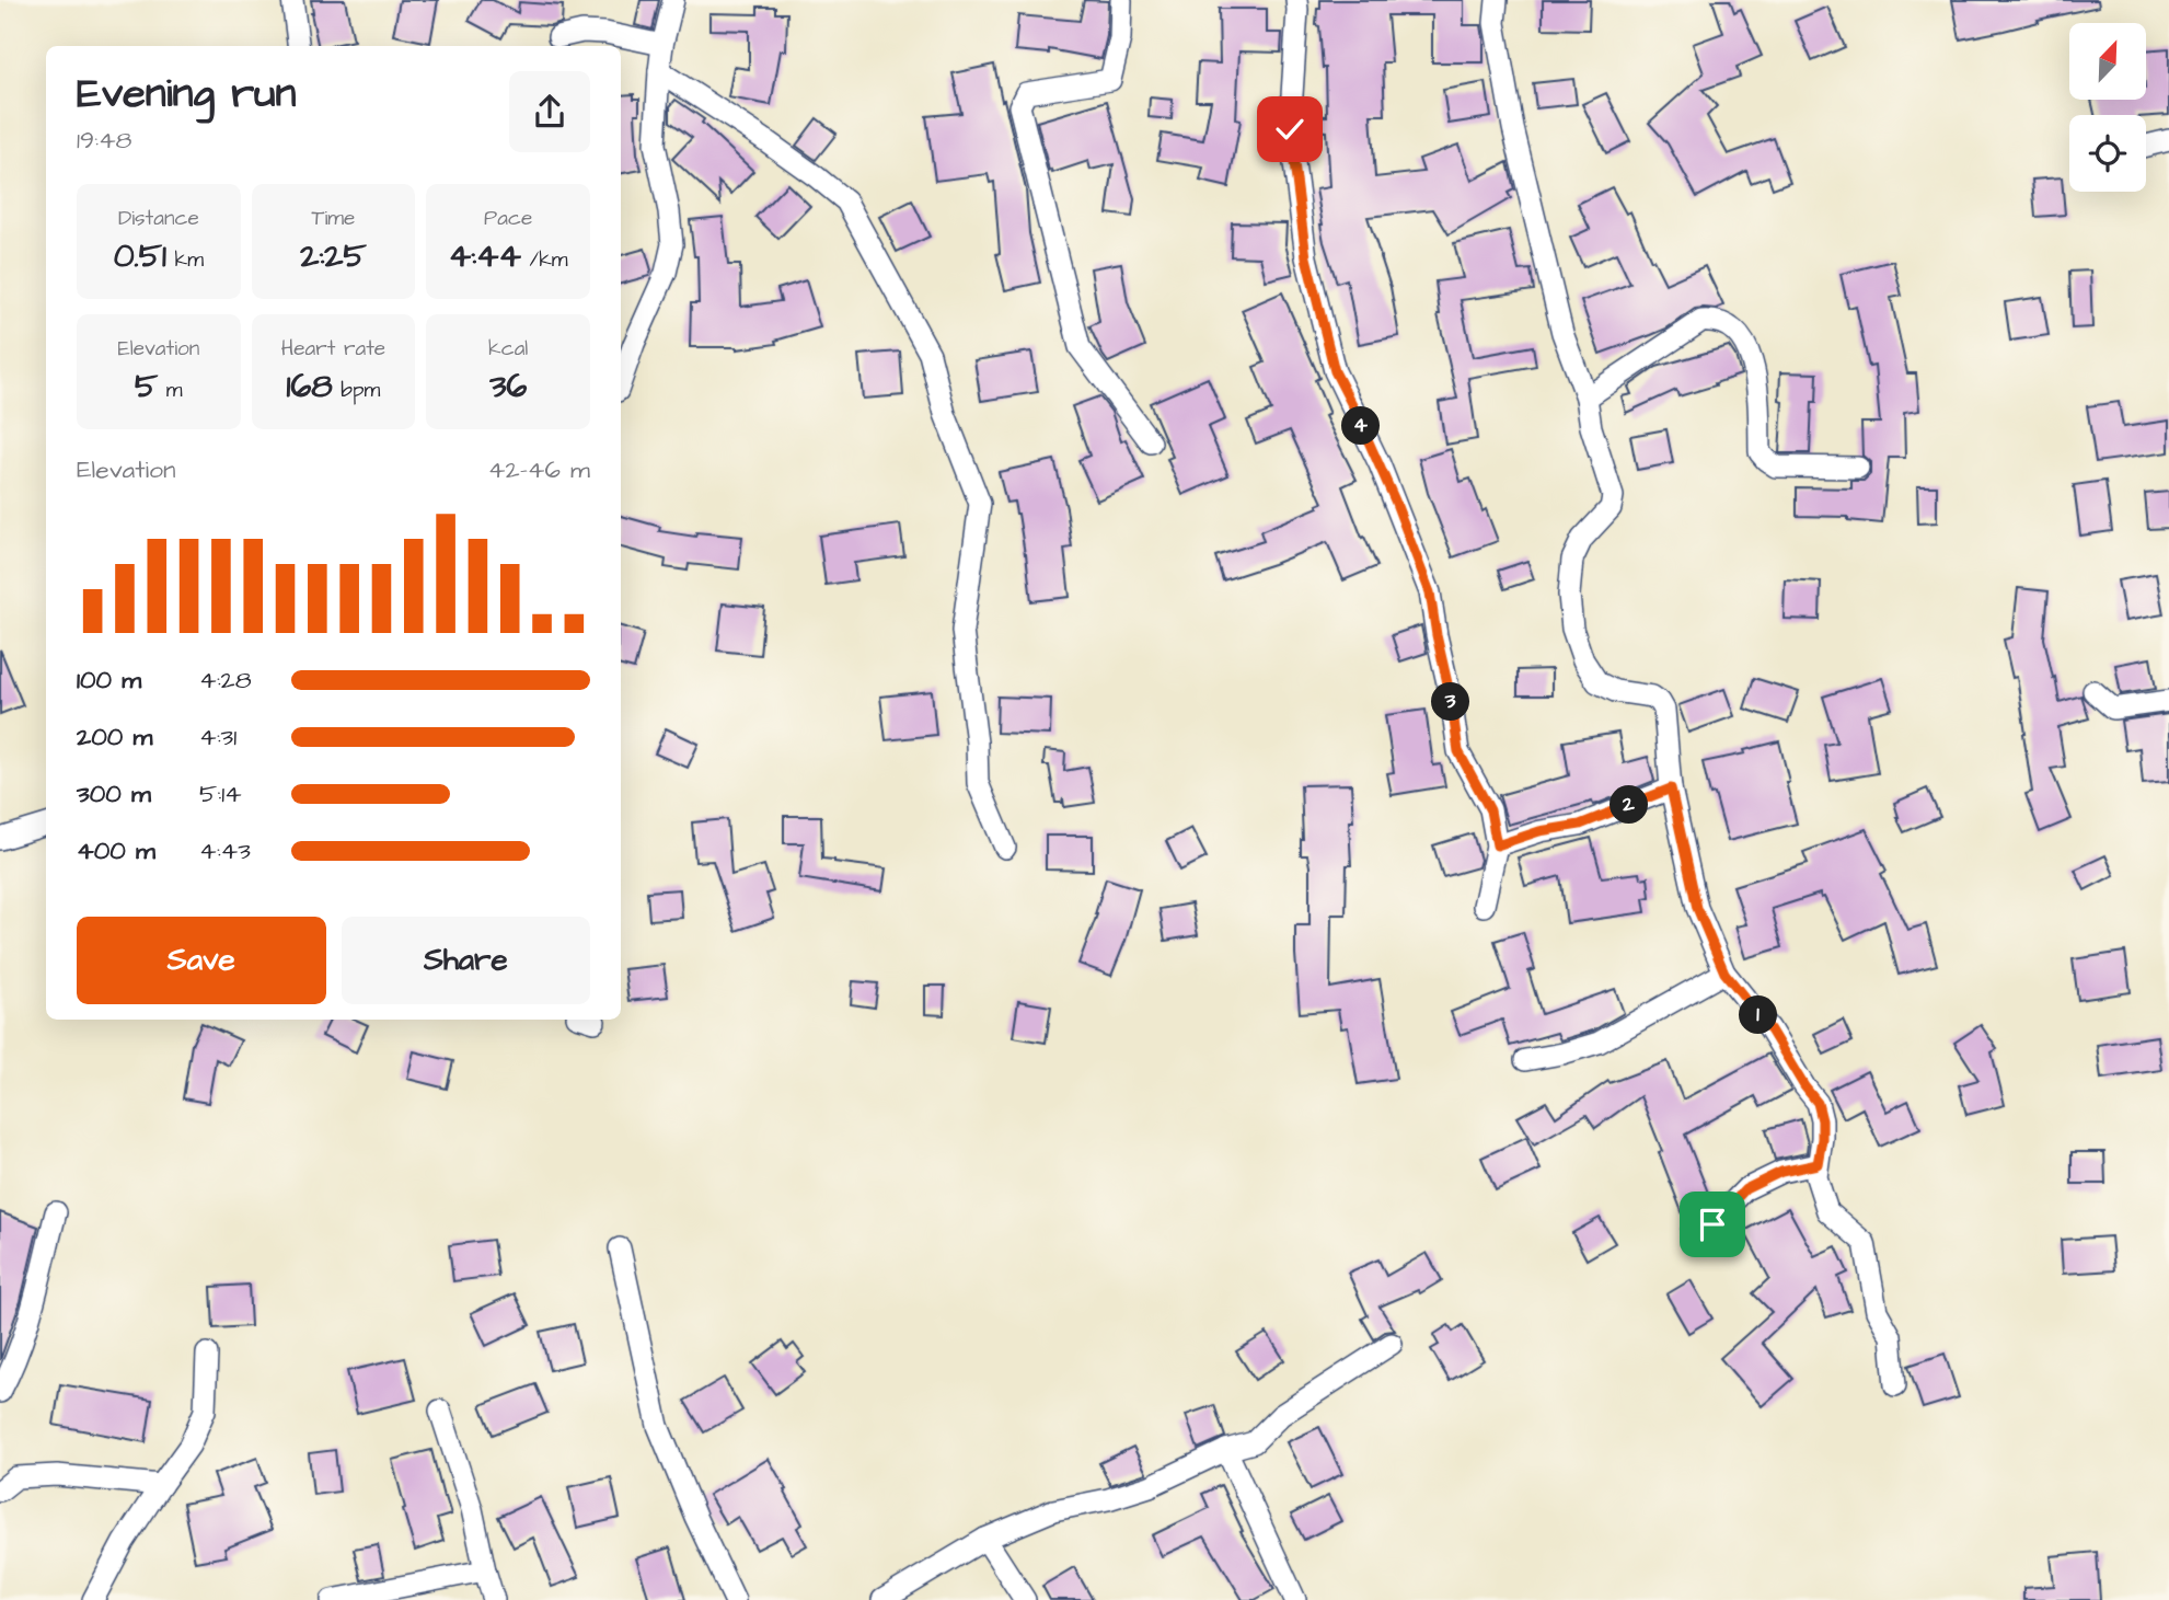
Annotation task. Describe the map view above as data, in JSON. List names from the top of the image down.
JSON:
{
  "north": "top right",
  "page": {
    "heading": ["Evening run", "19:48"],
    "stats": [
      ["Distance", "0.51 km"],
      ["Time", "2:25"],
      ["Pace", "4:44 /km"],
      ["Elevation", "5 m"],
      ["Heart rate", "168 bpm"],
      ["kcal", "36"]
    ],
    "pins": [
      "4",
      "3",
      "2",
      "1"
    ],
    "chart": ["Elevation", "42–46 m"],
    "list": [
      {
        "name": "100 m",
        "note": "4:28"
      },
      {
        "name": "200 m",
        "note": "4:31"
      },
      {
        "name": "300 m",
        "note": "5:14"
      },
      {
        "name": "400 m",
        "note": "4:43"
      }
    ],
    "buttons": ["Save", "Share"]
  }
}
